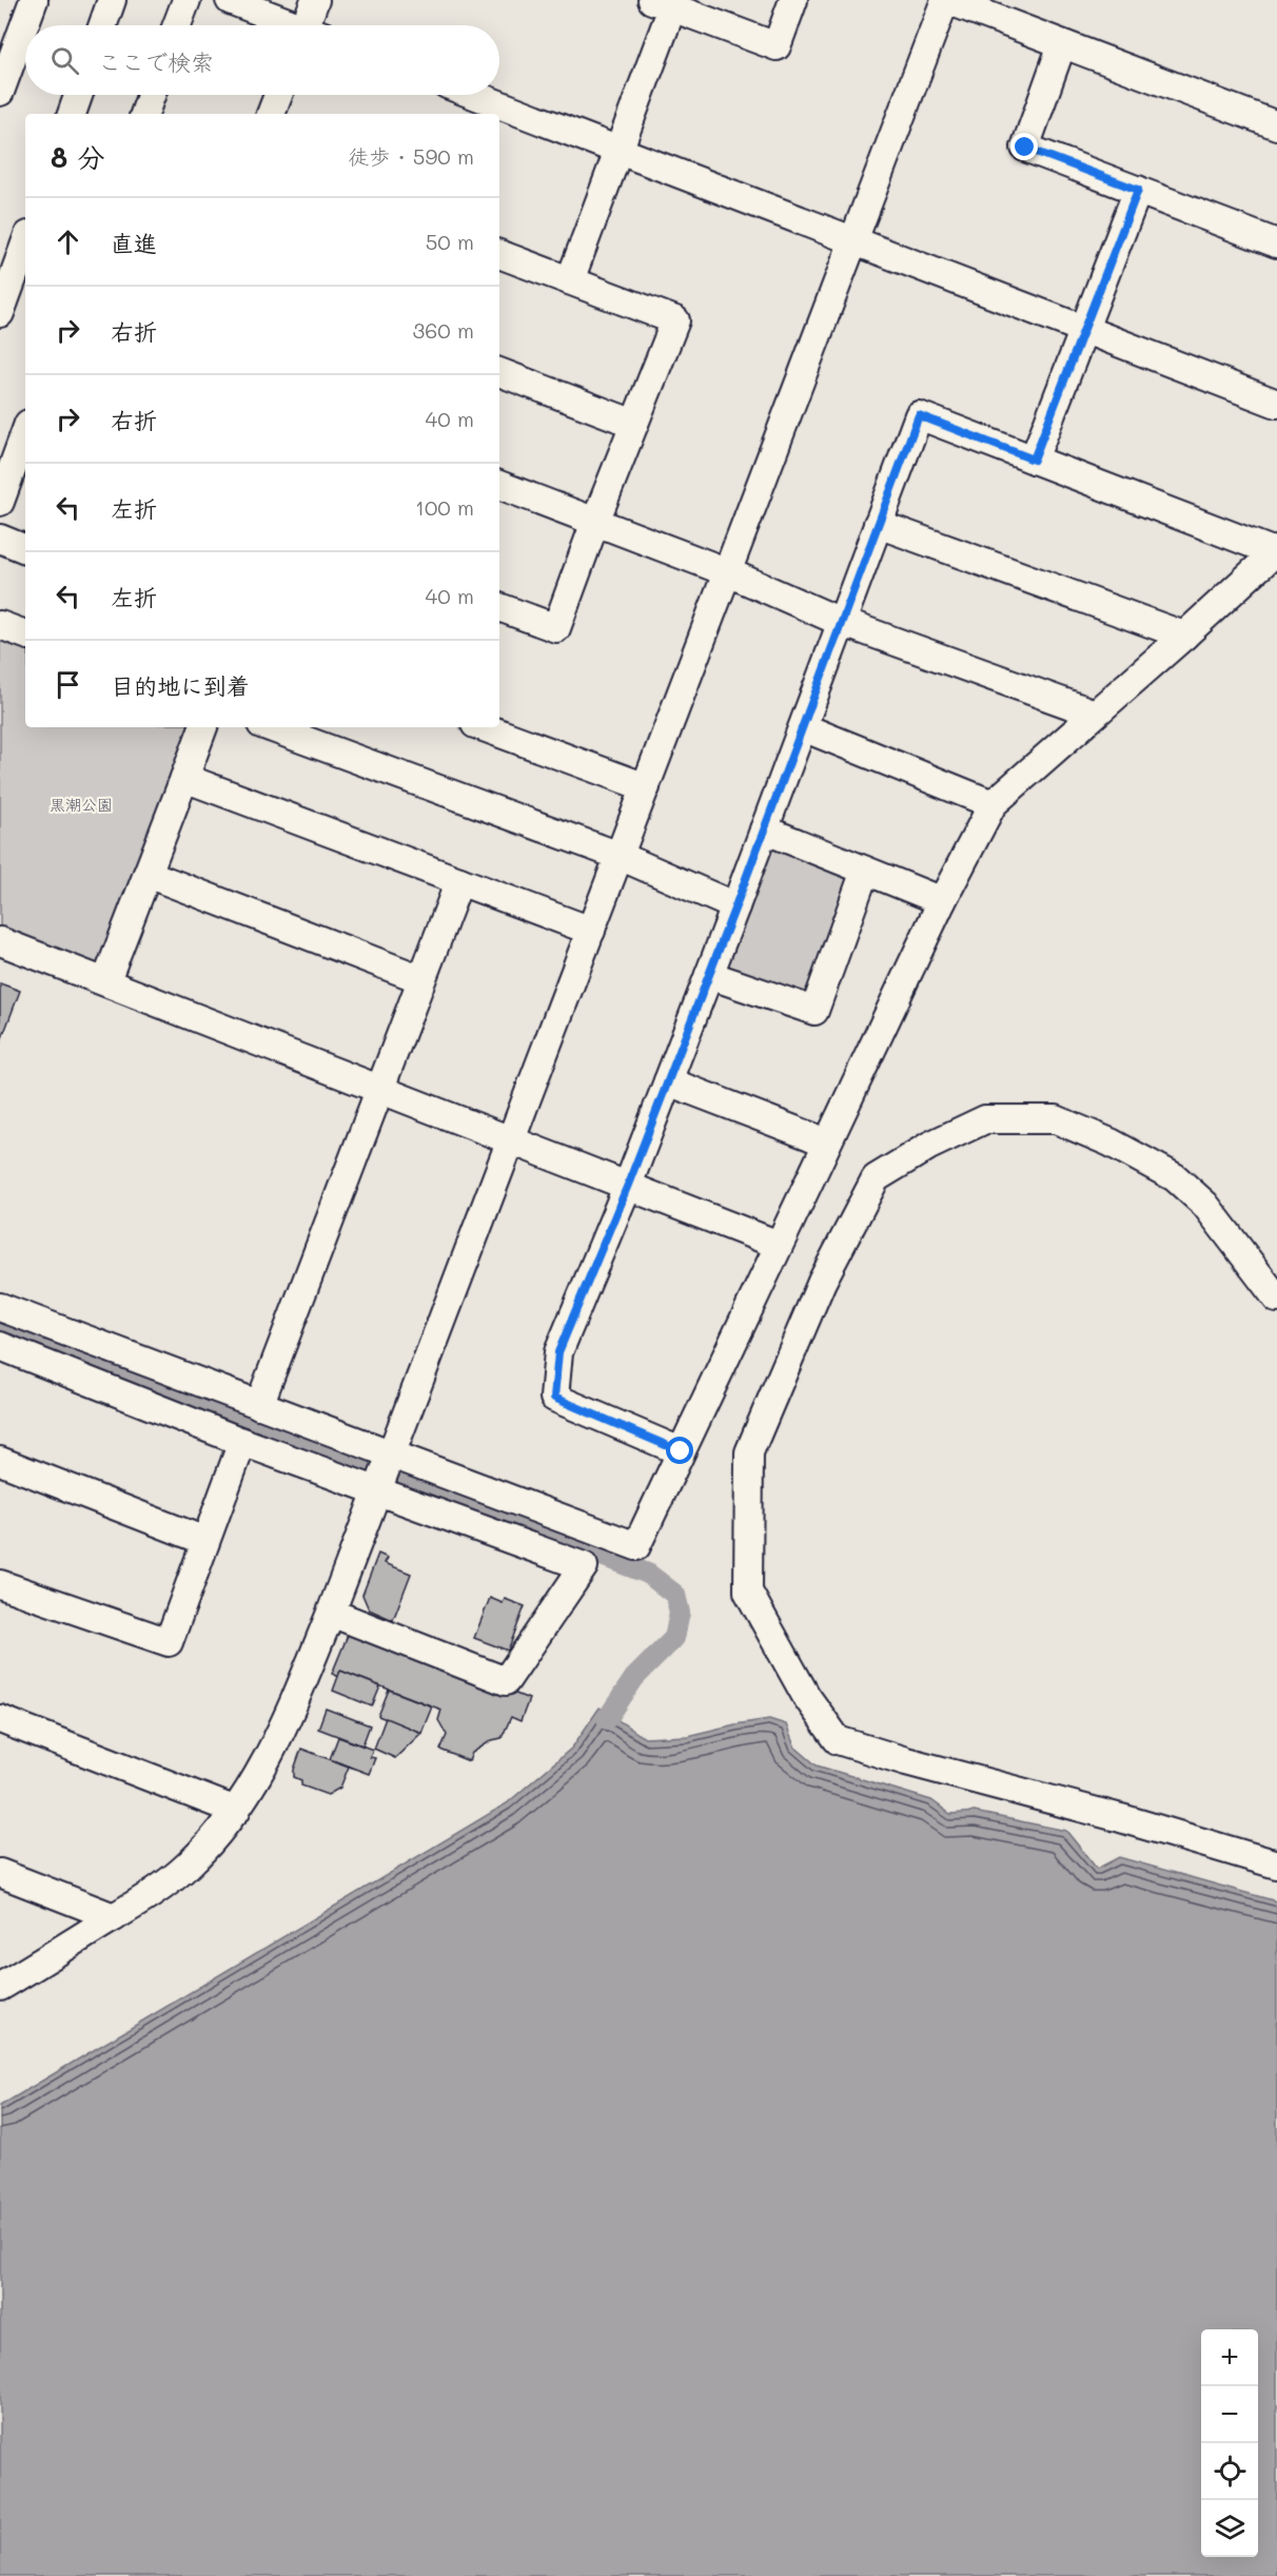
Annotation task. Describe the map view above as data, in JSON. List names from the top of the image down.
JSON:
{
  "parks": ["黒潮公園"],
  "page": {
    "search": "ここで検索",
    "heading": ["8 分", "徒歩 · 590 m"],
    "list": [
      ["直進", "50 m"],
      ["右折", "360 m"],
      ["右折", "40 m"],
      ["左折", "100 m"],
      ["左折", "40 m"],
      "目的地に到着"
    ],
    "map_buttons": ["+", "−"]
  }
}
